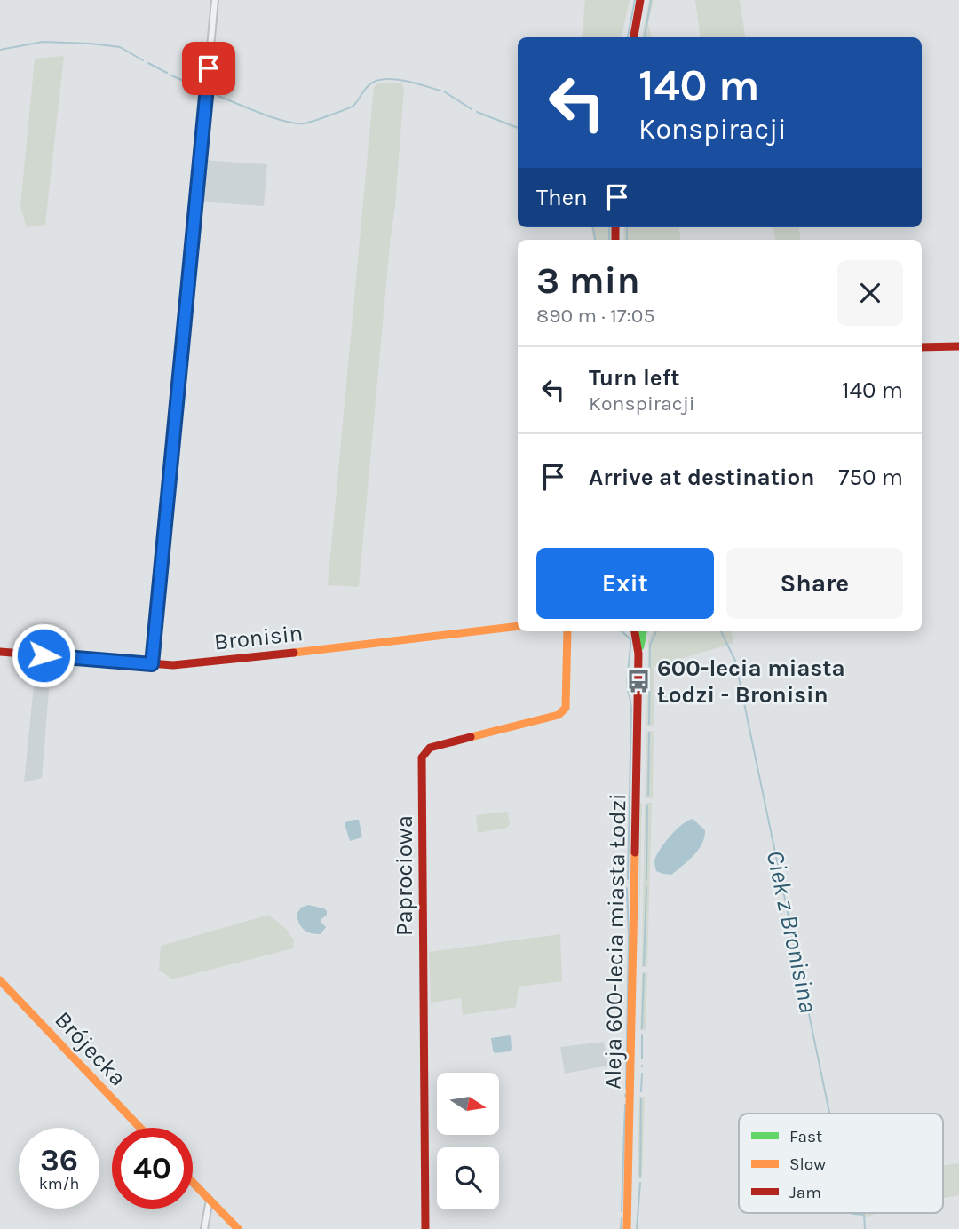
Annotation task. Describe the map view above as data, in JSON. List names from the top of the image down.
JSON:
{
  "streets": {
    "street": [
      "Bronisin",
      "Paprociowa",
      "Aleja 600-lecia miasta Łodzi",
      "Brójecka"
    ]
  },
  "water": ["Ciek z Bronisina"],
  "places": {
    "bus stop": ["600-lecia miasta Łodzi - Bronisin"]
  },
  "legend": ["Fast", "Slow", "Jam"],
  "north": "right",
  "page": {
    "turn": ["140 m", "Konspiracji"],
    "then": "Then",
    "heading": ["3 min", "890 m · 17:05"],
    "list": [
      {
        "name": "Turn left",
        "note": "Konspiracji",
        "value": "140 m"
      },
      {
        "name": "Arrive at destination",
        "value": "750 m"
      }
    ],
    "buttons": ["Exit", "Share"],
    "speed": "36 km/h",
    "limit": "40"
  }
}
